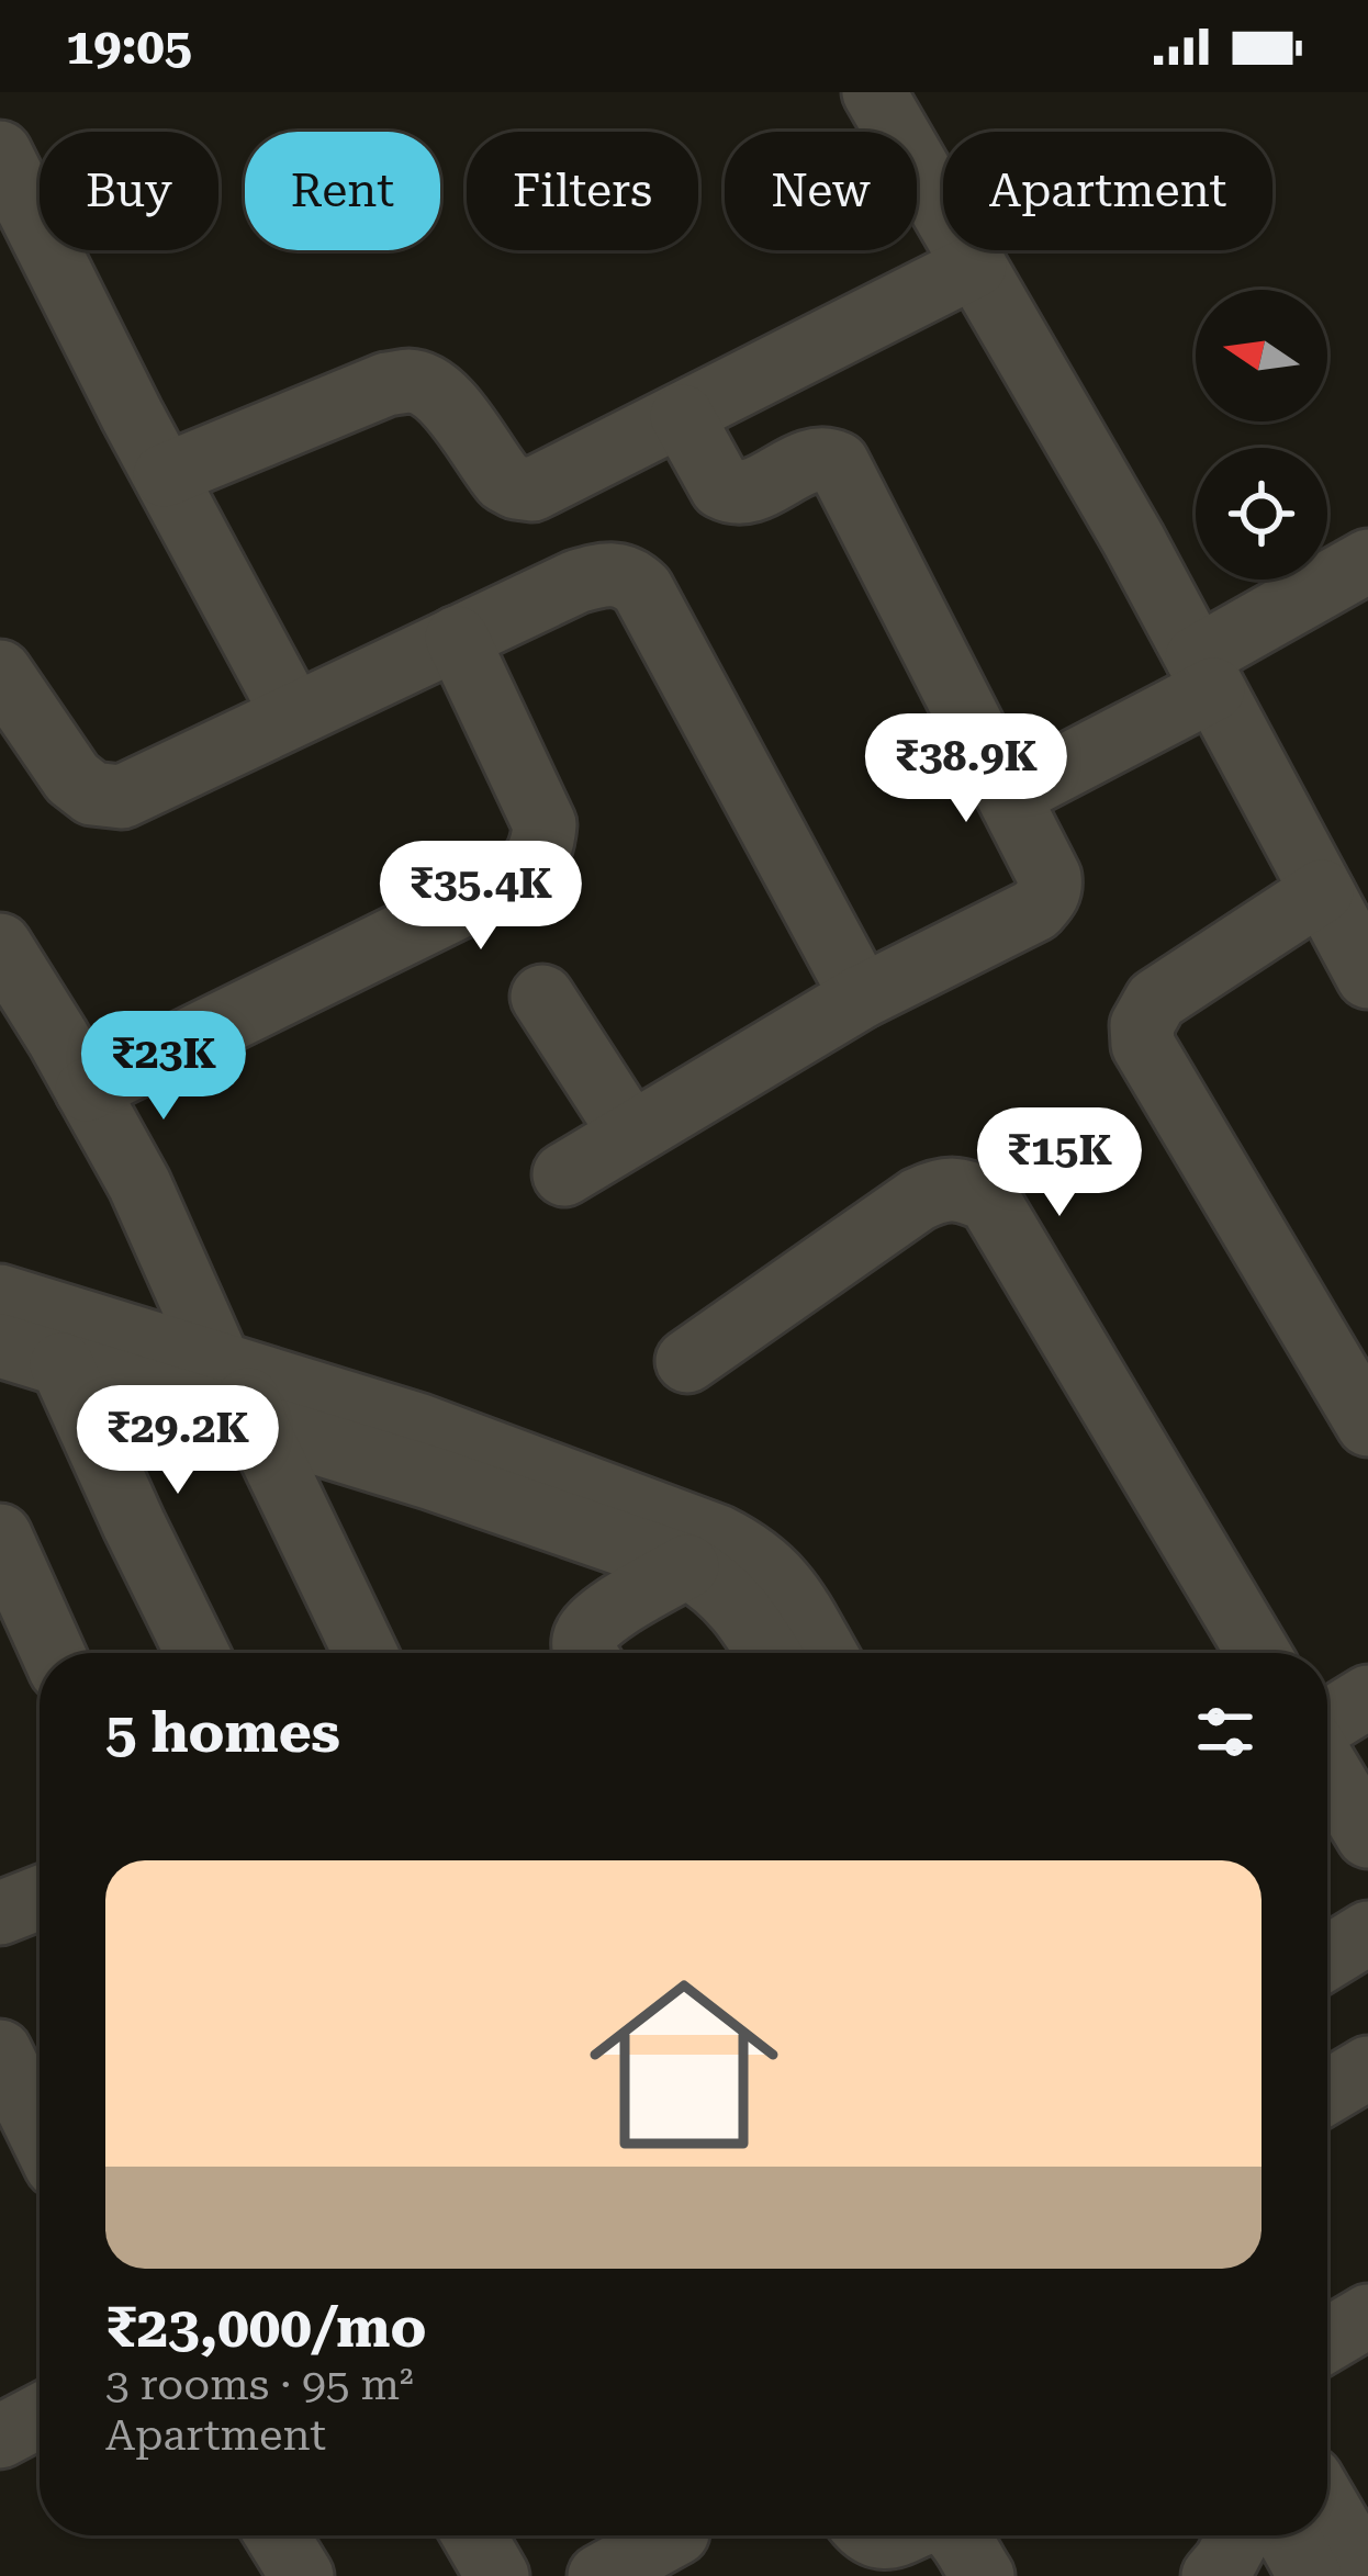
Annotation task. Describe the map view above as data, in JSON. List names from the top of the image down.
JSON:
{
  "north": "left",
  "page": {
    "status": "19:05",
    "chip": [
      "Buy",
      "Rent",
      "Filters",
      "New",
      "Apartment"
    ],
    "price": [
      "₹38.9K",
      "₹35.4K",
      "₹23K",
      "₹15K",
      "₹29.2K"
    ],
    "heading": "5 homes",
    "list": [
      {
        "name": "₹23,000/mo",
        "note": "3 rooms · 95 m² · Apartment"
      }
    ]
  }
}
